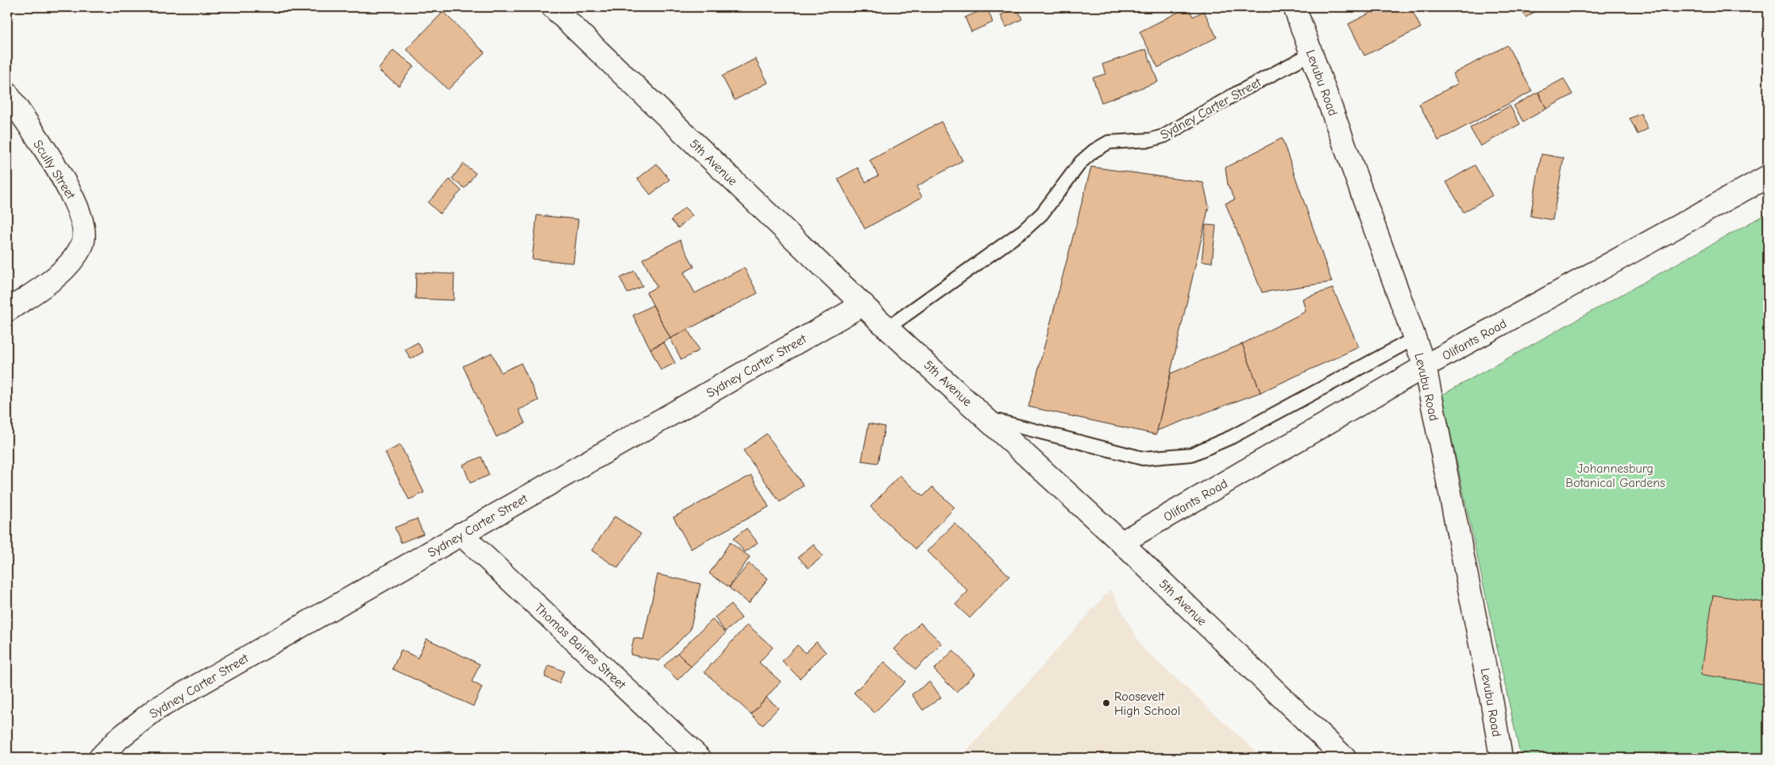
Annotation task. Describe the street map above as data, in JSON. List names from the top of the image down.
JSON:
{
  "streets": {
    "street": [
      "Levubu Road",
      "Sydney Carter Street",
      "5th Avenue",
      "Scully Street",
      "Olifants Road",
      "Thomas Baines Street"
    ]
  },
  "crossings": [
    ["Levubu Road", "Sydney Carter Street"],
    ["Levubu Road", "Olifants Road"],
    ["Sydney Carter Street", "5th Avenue"],
    ["Sydney Carter Street", "Thomas Baines Street"],
    ["5th Avenue", "Olifants Road"]
  ],
  "parks": ["Johannesburg Botanical Gardens"],
  "places": ["Roosevelt High School"]
}
